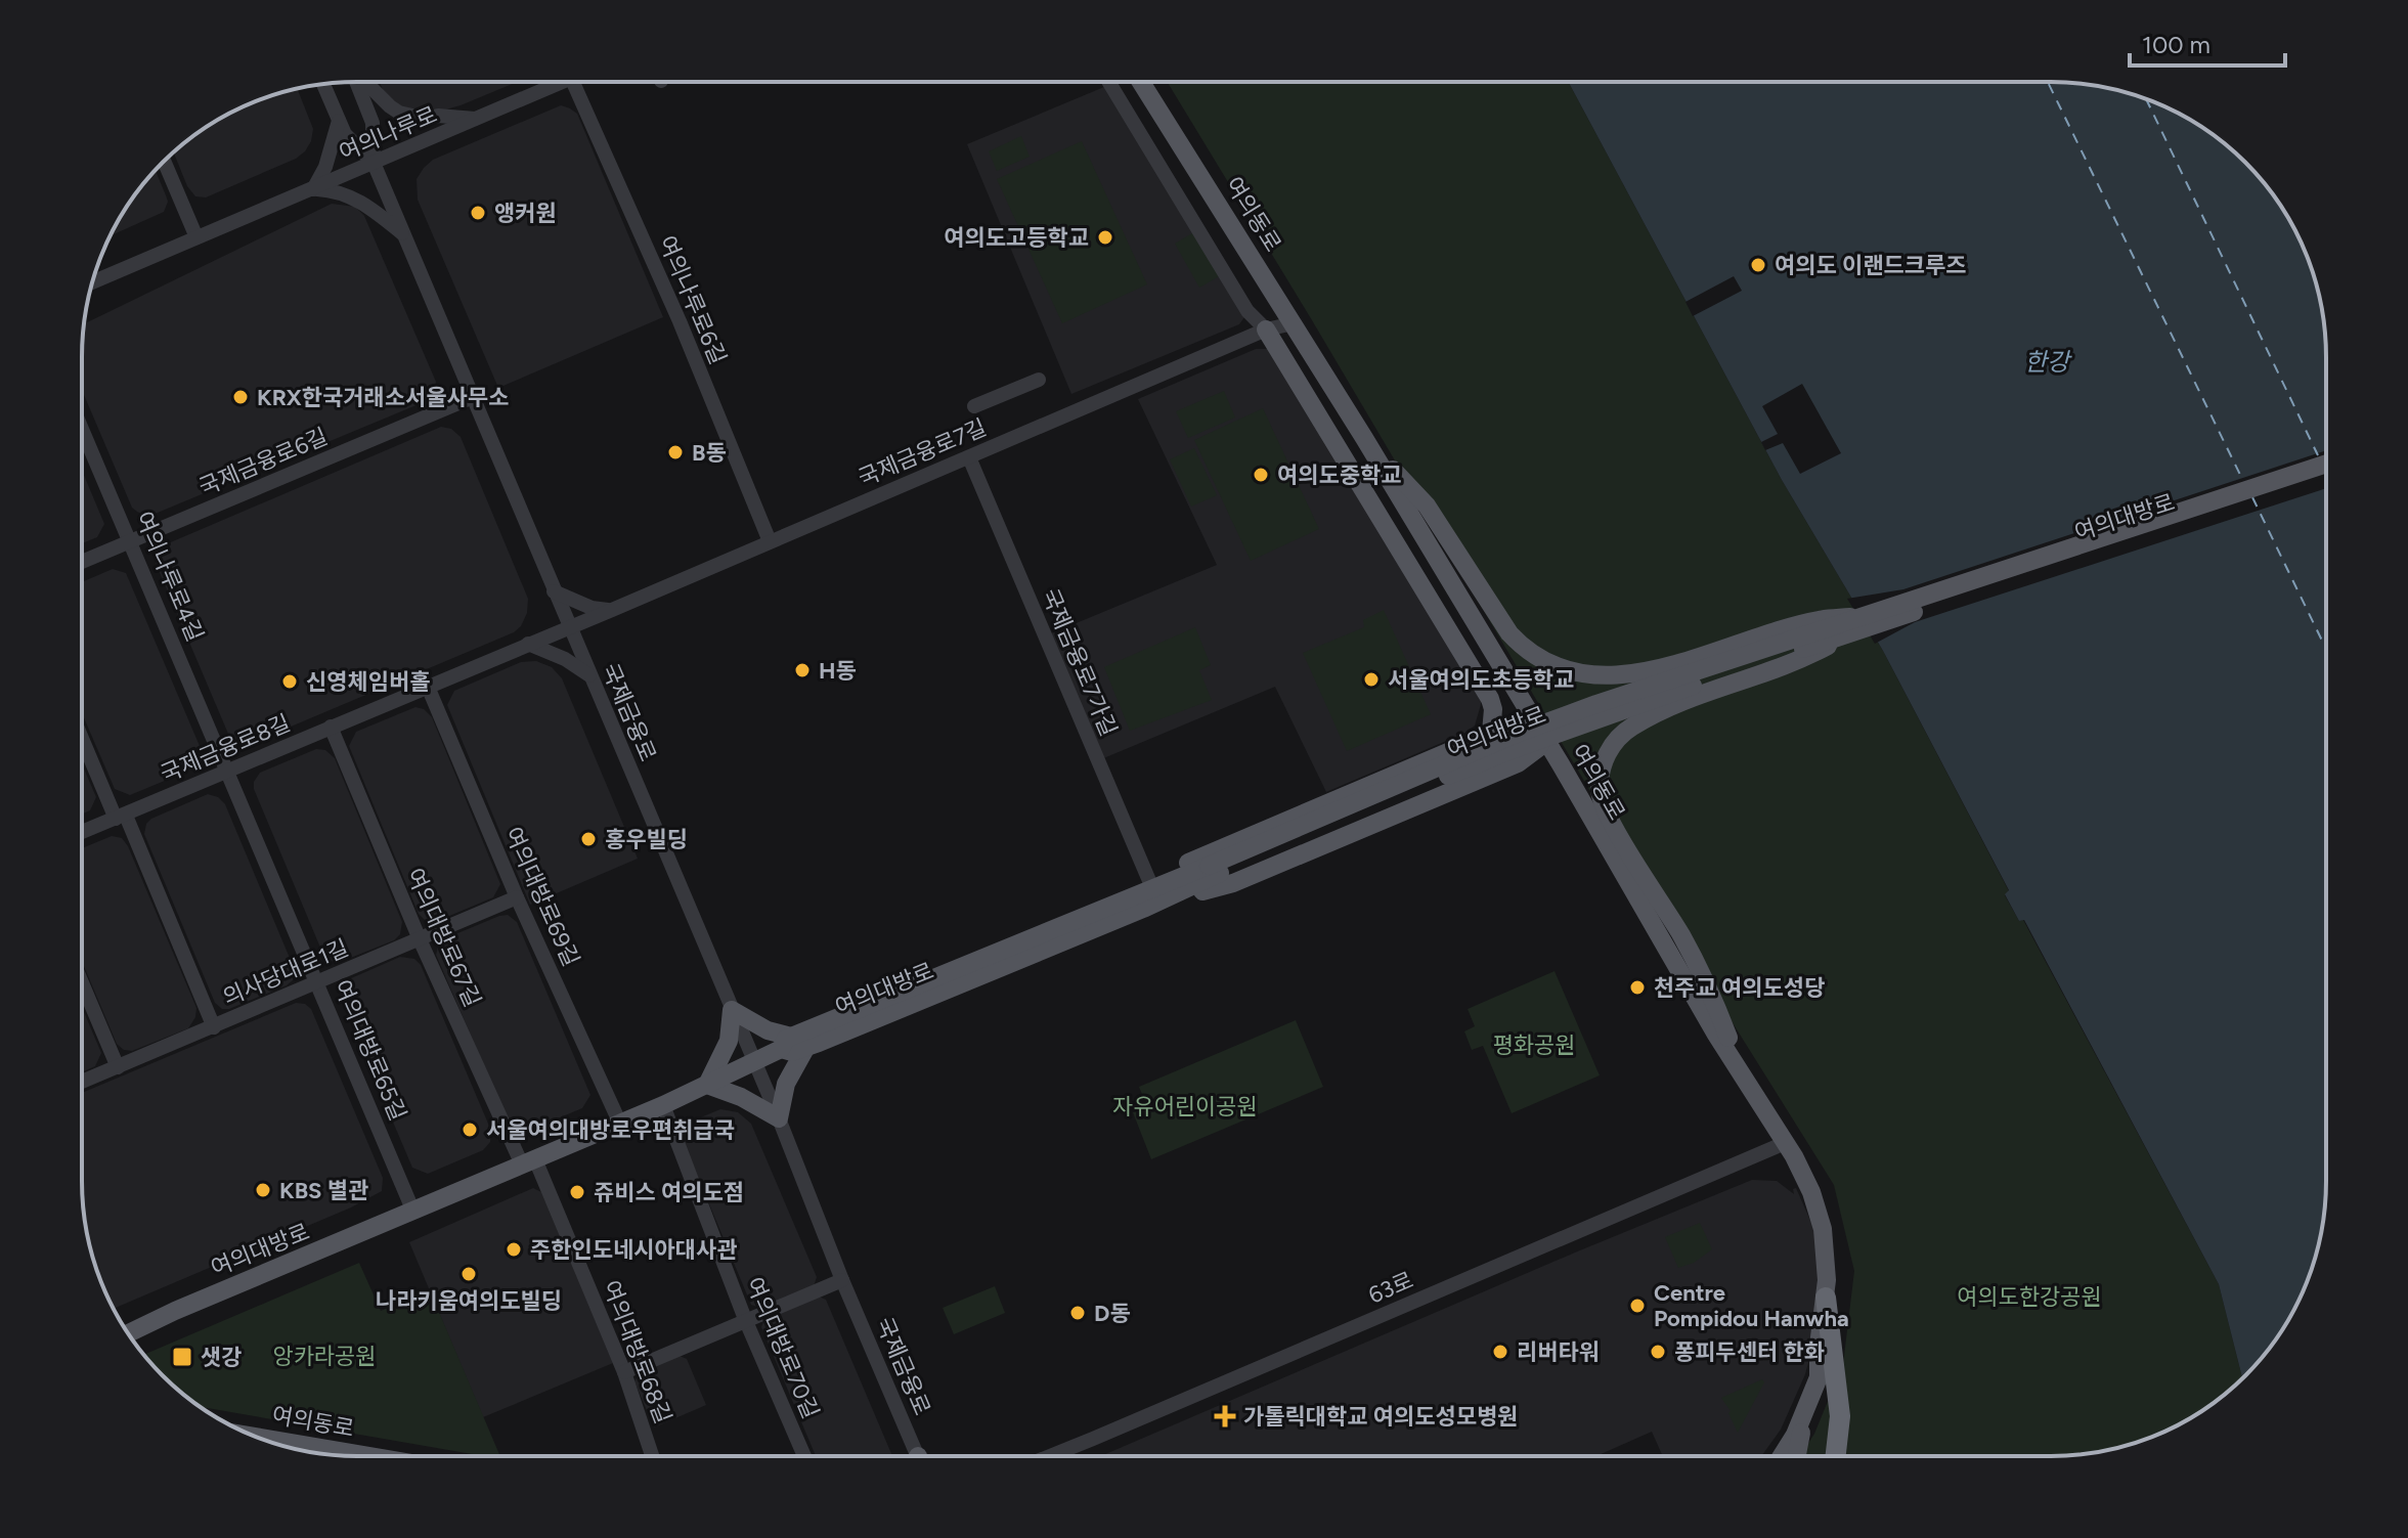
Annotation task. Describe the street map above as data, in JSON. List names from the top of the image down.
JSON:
{
  "streets": {
    "main road": ["여의동로", "여의대방로"],
    "street": [
      "여의나루로",
      "여의나루로6길",
      "국제금융로7길",
      "국제금융로6길",
      "여의나루로4길",
      "국제금융로7가길",
      "국제금융로",
      "국제금융로8길",
      "여의대방로69길",
      "여의대방로67길",
      "의사당대로1길",
      "여의대방로65길",
      "63로",
      "여의대방로70길",
      "여의대방로68길"
    ]
  },
  "crossings": [
    ["여의나루로", "국제금융로"],
    ["여의동로", "국제금융로7길"],
    ["여의동로", "63로"],
    ["여의나루로6길", "국제금융로7길"],
    ["국제금융로7길", "국제금융로7가길"],
    ["국제금융로7길", "국제금융로"],
    ["국제금융로7길", "국제금융로8길"],
    ["국제금융로6길", "여의나루로4길"],
    ["국제금융로6길", "국제금융로"],
    ["여의대방로", "국제금융로"],
    ["여의대방로", "여의대방로69길"],
    ["여의대방로", "여의대방로67길"],
    ["여의대방로", "여의대방로65길"],
    ["여의대방로", "여의대방로70길"],
    ["여의대방로", "여의대방로68길"],
    ["여의나루로4길", "국제금융로8길"],
    ["여의나루로4길", "여의대방로65길"],
    ["국제금융로", "국제금융로8길"],
    ["국제금융로8길", "여의대방로69길"],
    ["국제금융로8길", "여의대방로67길"],
    ["국제금융로8길", "여의대방로65길"],
    ["여의대방로69길", "의사당대로1길"],
    ["여의대방로67길", "의사당대로1길"],
    ["여의대방로67길", "여의대방로68길"],
    ["의사당대로1길", "여의대방로65길"]
  ],
  "water": ["한강"],
  "parks": [
    "평화공원",
    "자유어린이공원",
    "여의도한강공원",
    "앙카라공원"
  ],
  "places": {
    "other": [
      "앵커원",
      "여의도고등학교",
      "여의도 이랜드크루즈",
      "KRX한국거래소서울사무소",
      "B동",
      "여의도중학교",
      "H동",
      "서울여의도초등학교",
      "신영체임버홀",
      "홍우빌딩",
      "천주교 여의도성당",
      "서울여의대방로우편취급국",
      "KBS 별관",
      "쥬비스 여의도점",
      "주한인도네시아대사관",
      "나라키움여의도빌딩",
      "Centre Pompidou Hanwha",
      "D동",
      "리버타워",
      "퐁피두센터 한화"
    ],
    "transit": ["샛강"],
    "health": ["가톨릭대학교 여의도성모병원"]
  },
  "scale_bar": "100 m"
}
